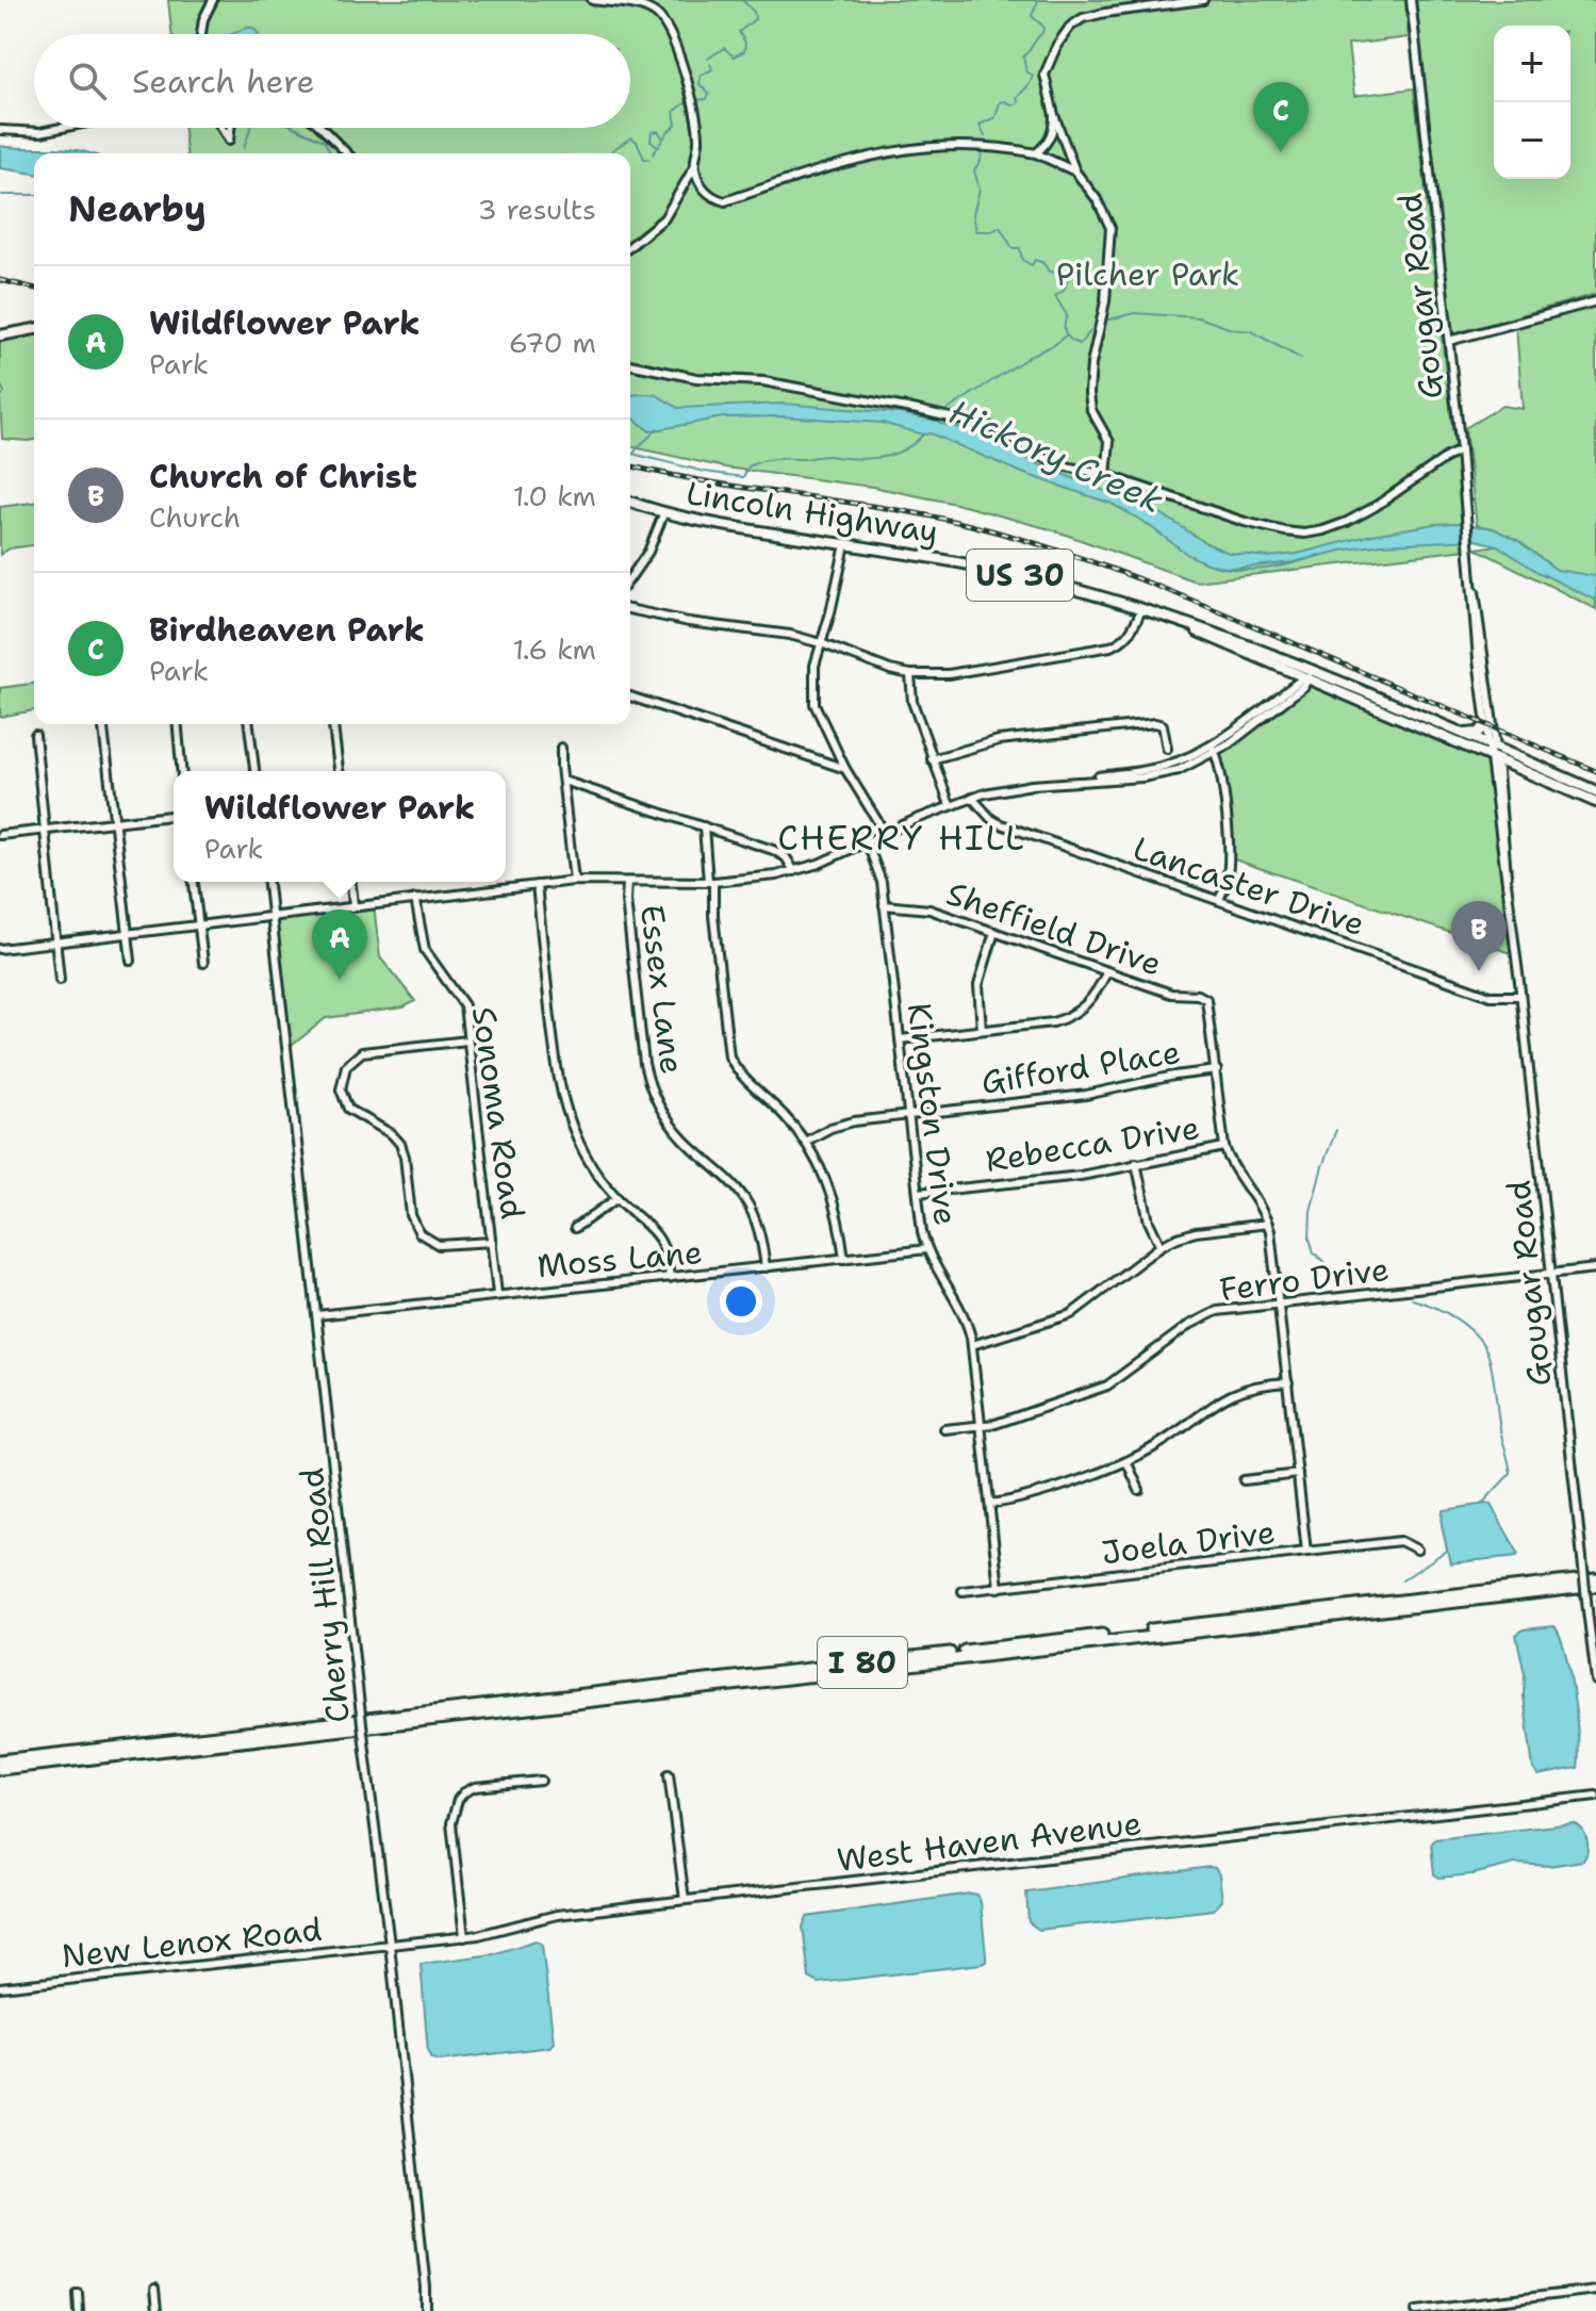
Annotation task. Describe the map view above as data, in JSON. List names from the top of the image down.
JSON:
{
  "streets": {
    "highway": ["I 80"],
    "main road": ["Lincoln Highway", "US 30"],
    "street": [
      "Gougar Road",
      "Lancaster Drive",
      "Sheffield Drive",
      "Essex Lane",
      "Gifford Place",
      "Sonoma Road",
      "Kingston Drive",
      "Rebecca Drive",
      "Moss Lane",
      "Ferro Drive",
      "Joela Drive",
      "Cherry Hill Road",
      "West Haven Avenue",
      "New Lenox Road"
    ]
  },
  "crossings": [
    ["Gougar Road", "Lincoln Highway"],
    ["Gougar Road", "US 30"],
    ["Gougar Road", "Lancaster Drive"],
    ["Gougar Road", "Ferro Drive"],
    ["Lincoln Highway", "US 30"],
    ["Sheffield Drive", "Gifford Place"],
    ["Sheffield Drive", "Kingston Drive"],
    ["Essex Lane", "Moss Lane"],
    ["Gifford Place", "Kingston Drive"],
    ["Sonoma Road", "Moss Lane"],
    ["Kingston Drive", "Rebecca Drive"],
    ["Kingston Drive", "Moss Lane"],
    ["Kingston Drive", "Ferro Drive"],
    ["Kingston Drive", "Joela Drive"],
    ["Moss Lane", "Cherry Hill Road"],
    ["Cherry Hill Road", "West Haven Avenue"],
    ["Cherry Hill Road", "New Lenox Road"],
    ["West Haven Avenue", "New Lenox Road"]
  ],
  "districts": ["CHERRY HILL"],
  "water": ["Hickory Creek"],
  "parks": ["Pilcher Park"],
  "page": {
    "map_buttons": ["+", "−"],
    "search": "Search here",
    "pins": ["C", "B", "A"],
    "heading": ["Nearby", "3 results"],
    "list": [
      {
        "mark": "A",
        "name": "Wildflower Park",
        "note": "Park",
        "value": "670 m"
      },
      {
        "mark": "B",
        "name": "Church of Christ",
        "note": "Church",
        "value": "1.0 km"
      },
      {
        "mark": "C",
        "name": "Birdheaven Park",
        "note": "Park",
        "value": "1.6 km"
      }
    ],
    "popup": ["Wildflower Park", "Park"]
  }
}
